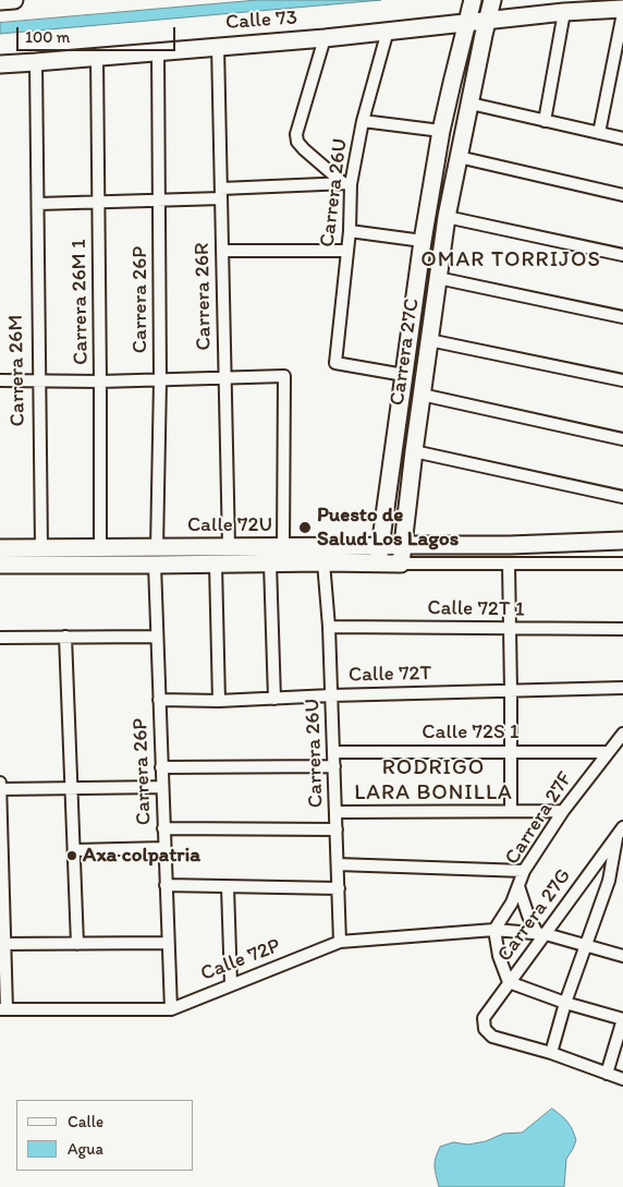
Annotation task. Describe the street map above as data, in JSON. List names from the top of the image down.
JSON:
{
  "streets": {
    "street": [
      "Calle 73",
      "Carrera 26U",
      "Carrera 26R",
      "Carrera 26P",
      "Carrera 26M 1",
      "Carrera 27C",
      "Carrera 26M",
      "Calle 72U",
      "Calle 72T 1",
      "Calle 72T",
      "Calle 72S 1",
      "Carrera 27F",
      "Carrera 27G",
      "Calle 72P"
    ]
  },
  "crossings": [
    ["Calle 73", "Carrera 26U"],
    ["Calle 73", "Carrera 26R"],
    ["Calle 73", "Carrera 26P"],
    ["Calle 73", "Carrera 26M 1"],
    ["Calle 73", "Carrera 27C"],
    ["Calle 73", "Carrera 26M"],
    ["Carrera 26U", "Carrera 27C"],
    ["Carrera 26U", "Calle 72U"],
    ["Carrera 26U", "Calle 72T 1"],
    ["Carrera 26U", "Calle 72T"],
    ["Carrera 26U", "Calle 72S 1"],
    ["Carrera 26U", "Calle 72P"],
    ["Carrera 26R", "Calle 72U"],
    ["Carrera 26P", "Calle 72U"],
    ["Carrera 26P", "Calle 72T"],
    ["Carrera 26P", "Calle 72P"],
    ["Carrera 26M 1", "Calle 72U"],
    ["Carrera 27C", "Calle 72U"],
    ["Carrera 26M", "Calle 72U"],
    ["Calle 72S 1", "Carrera 27F"],
    ["Carrera 27F", "Calle 72P"],
    ["Carrera 27G", "Calle 72P"]
  ],
  "districts": ["OMAR TORRIJOS", "RODRIGO LARA BONILLA"],
  "places": ["Puesto de Salud Los Lagos", "Axa colpatria"],
  "legend": ["Calle", "Agua"],
  "scale_bar": "100 m"
}
